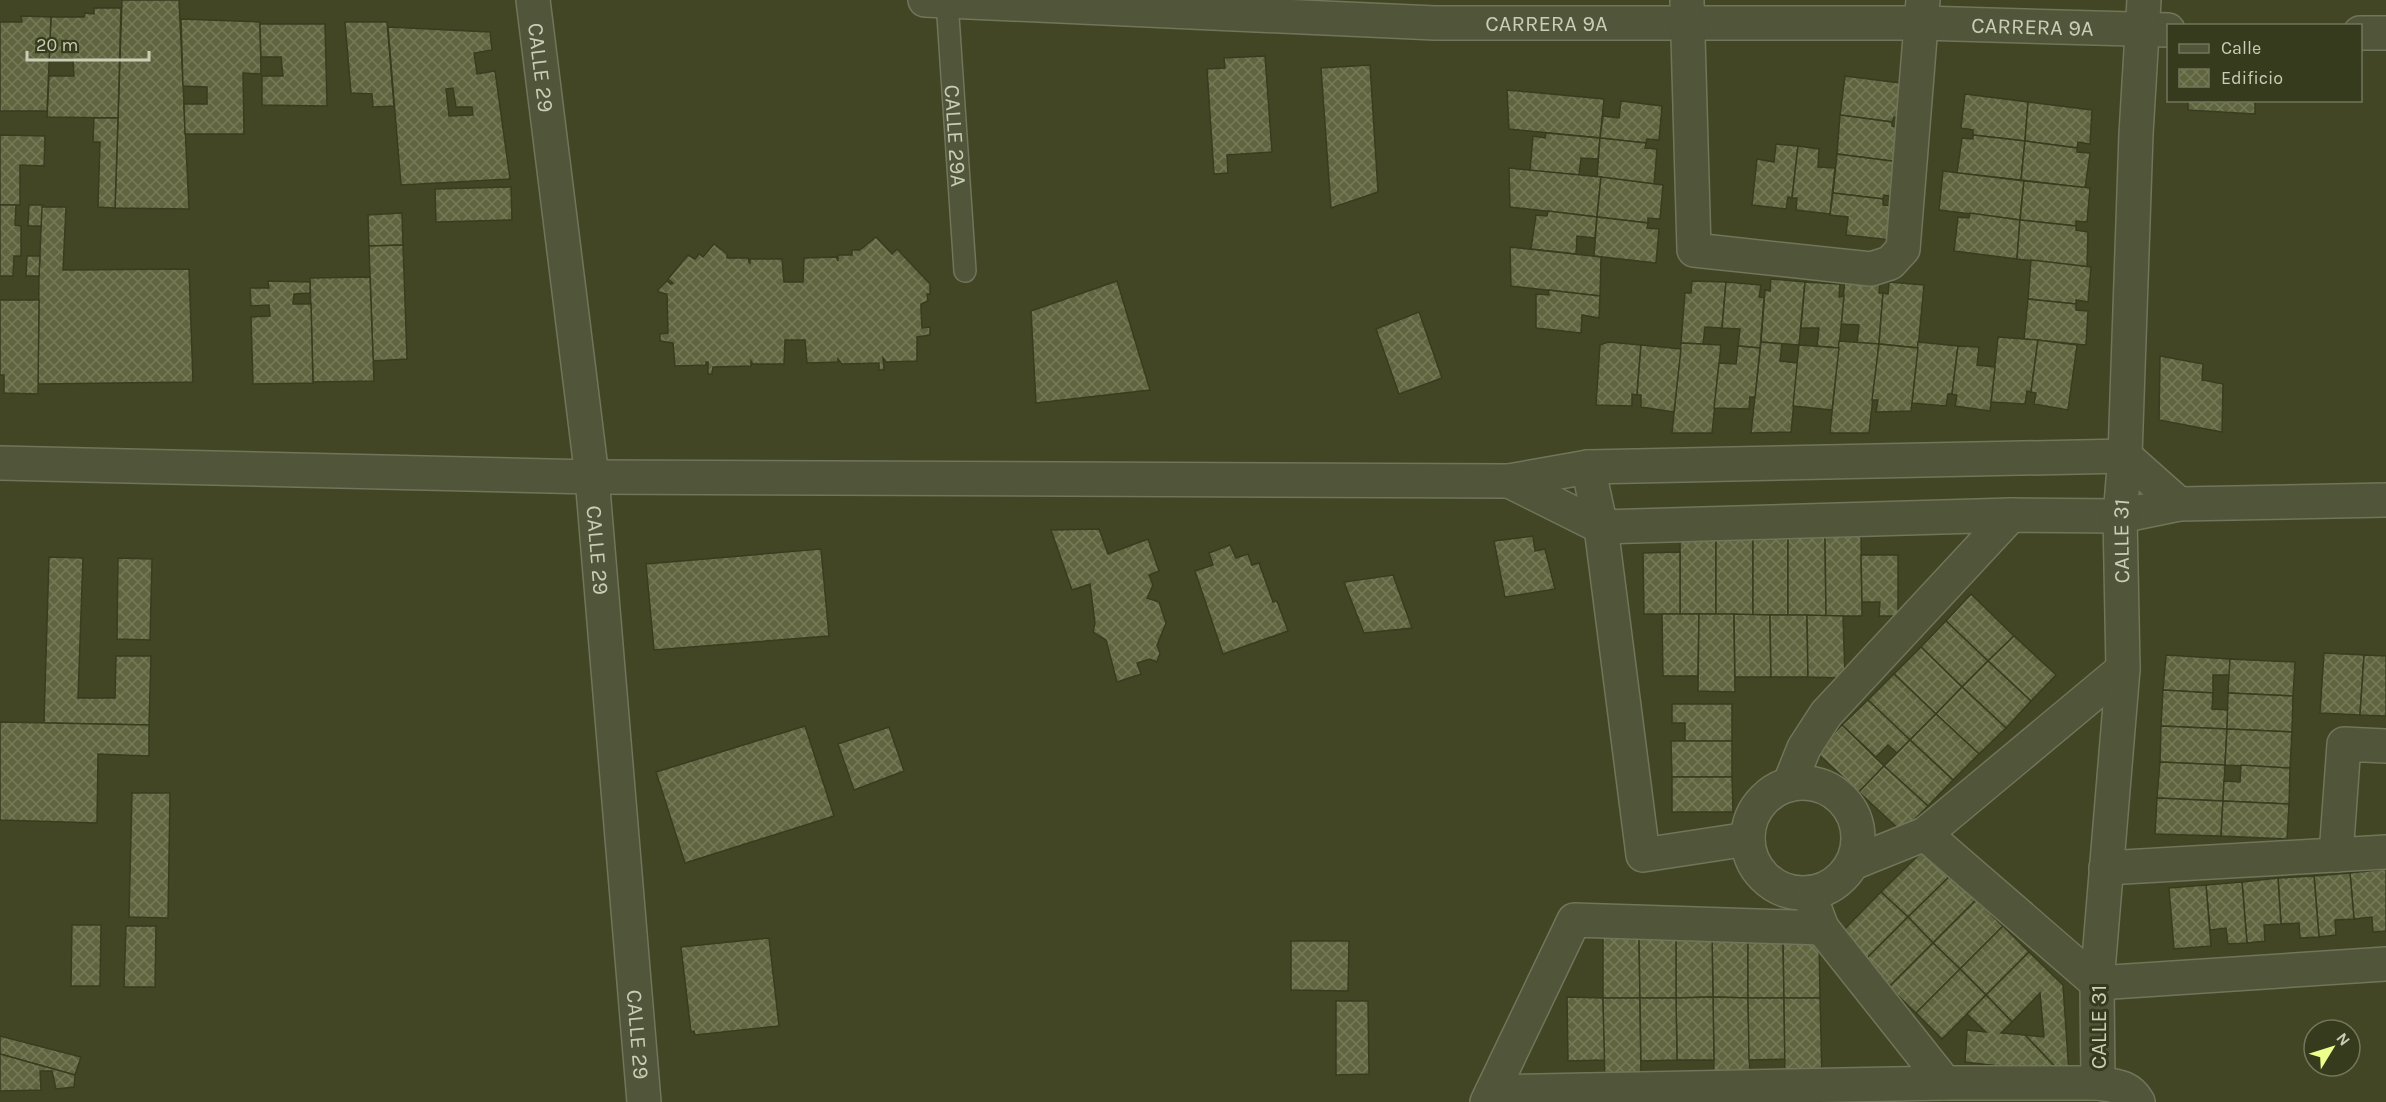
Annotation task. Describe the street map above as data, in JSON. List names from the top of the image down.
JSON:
{
  "streets": {
    "street": ["CARRERA 9A", "CALLE 29", "CALLE 31"],
    "lane": ["CALLE 29A"]
  },
  "crossings": [
    ["CARRERA 9A", "CALLE 29A"],
    ["CARRERA 9A", "CALLE 31"]
  ],
  "legend": ["Calle", "Edificio"],
  "scale_bar": "20 m",
  "north": "top right"
}
